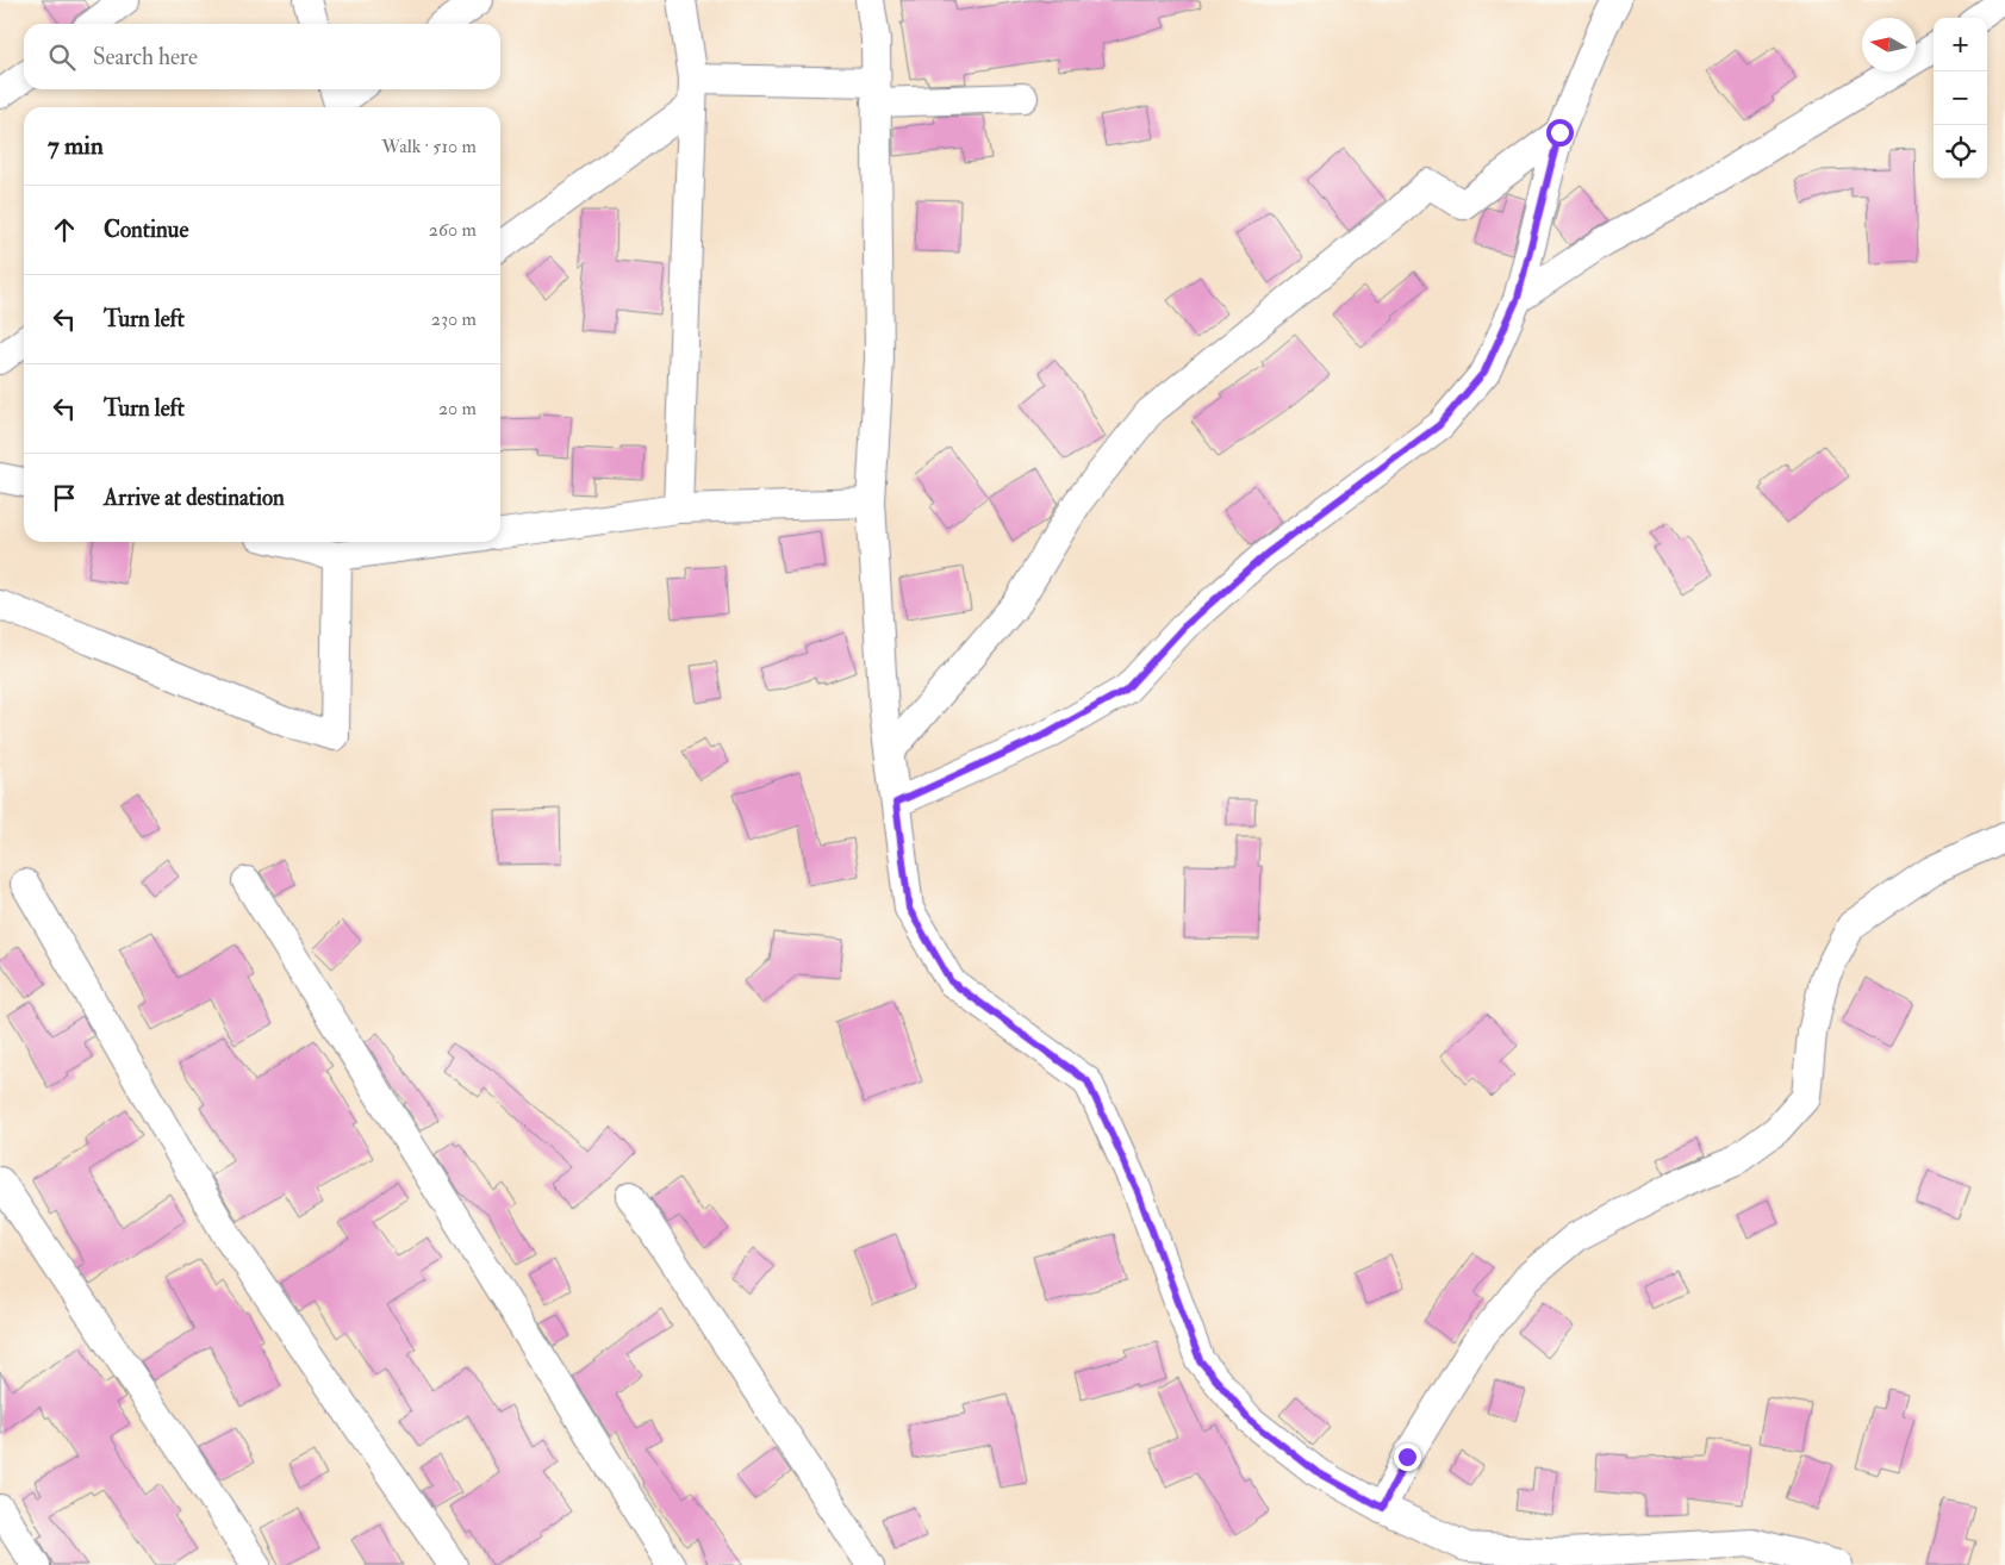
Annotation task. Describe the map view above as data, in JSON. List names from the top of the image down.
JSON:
{
  "north": "left",
  "page": {
    "map_buttons": ["+", "−"],
    "search": "Search here",
    "heading": ["7 min", "Walk · 510 m"],
    "list": [
      ["Continue", "260 m"],
      ["Turn left", "230 m"],
      ["Turn left", "20 m"],
      "Arrive at destination"
    ]
  }
}
